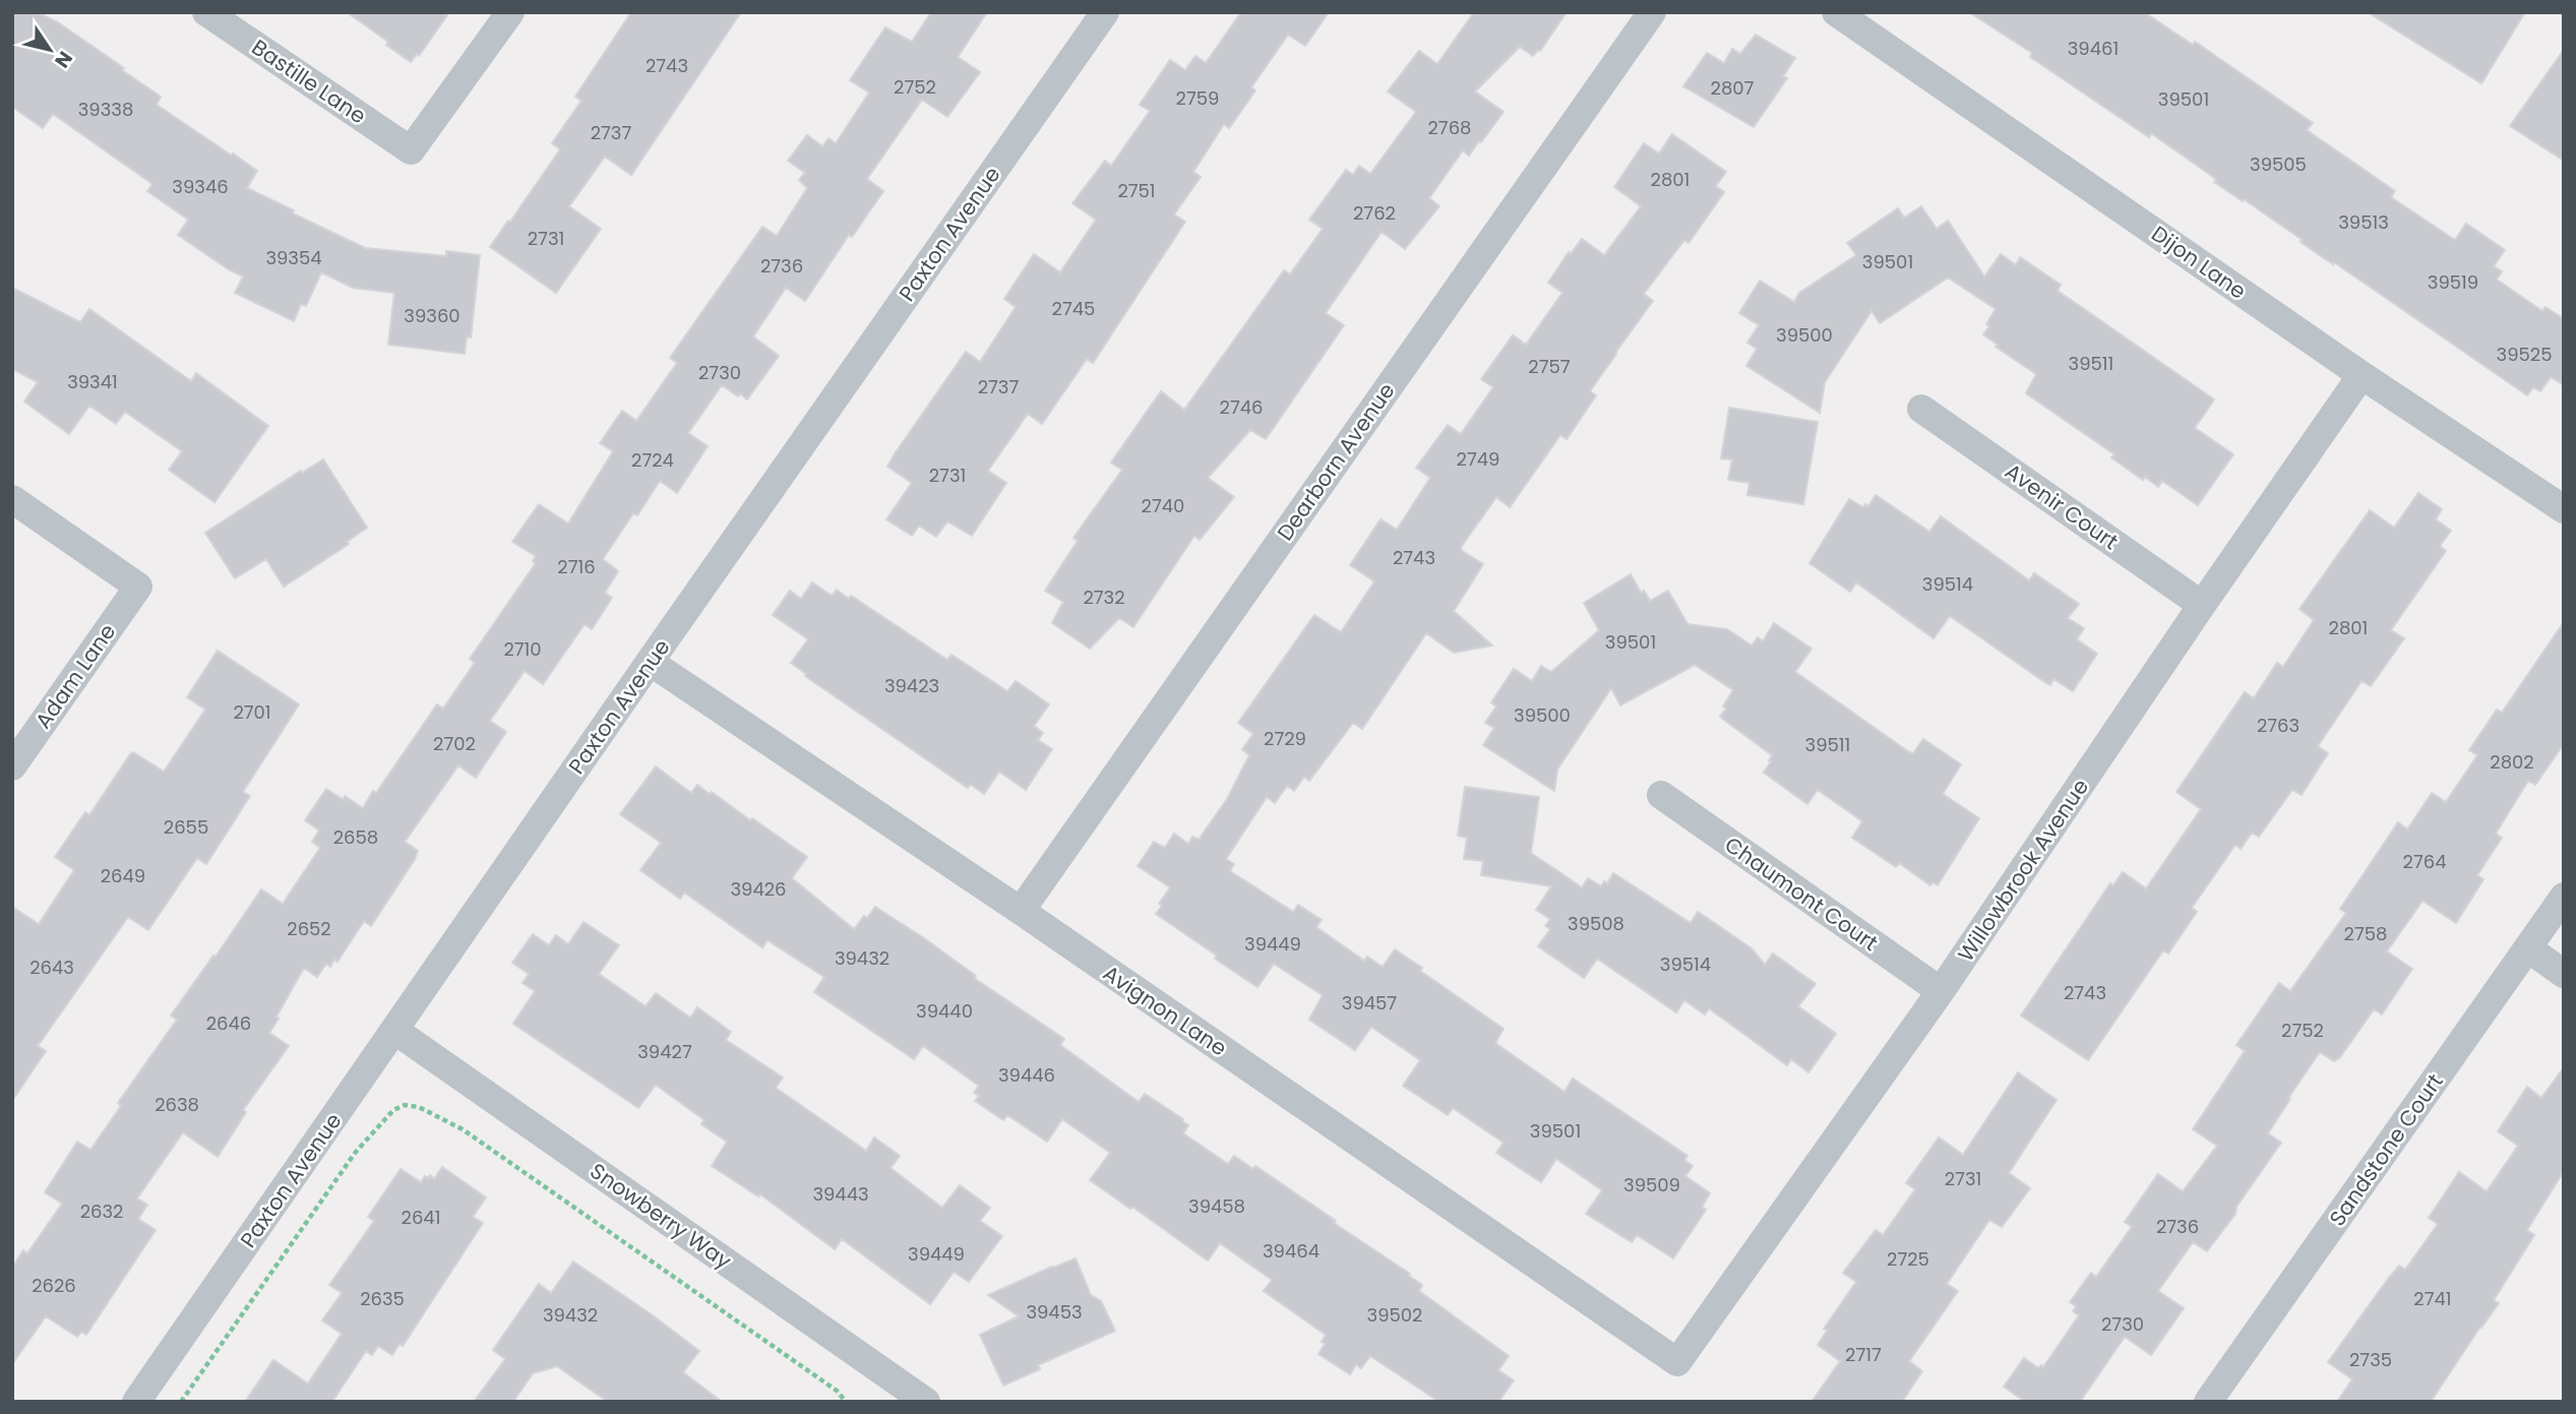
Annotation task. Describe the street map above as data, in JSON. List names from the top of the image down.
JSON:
{
  "streets": {
    "street": [
      "Bastille Lane",
      "Paxton Avenue",
      "Dijon Lane",
      "Dearborn Avenue",
      "Avenir Court",
      "Adam Lane",
      "Willowbrook Avenue",
      "Chaumont Court",
      "Avignon Lane",
      "Sandstone Court",
      "Snowberry Way"
    ]
  },
  "crossings": [
    ["Paxton Avenue", "Avignon Lane"],
    ["Paxton Avenue", "Snowberry Way"],
    ["Dijon Lane", "Willowbrook Avenue"],
    ["Dearborn Avenue", "Avignon Lane"],
    ["Avenir Court", "Willowbrook Avenue"],
    ["Willowbrook Avenue", "Chaumont Court"],
    ["Willowbrook Avenue", "Avignon Lane"]
  ],
  "house_numbers": [
    "39461",
    "2743",
    "2752",
    "2807",
    "2759",
    "39501",
    "39338",
    "2768",
    "2737",
    "39505",
    "2801",
    "39346",
    "2751",
    "2762",
    "39513",
    "2731",
    "39354",
    "39501",
    "2736",
    "39519",
    "2745",
    "39360",
    "39500",
    "39525",
    "39511",
    "2757",
    "2730",
    "39341",
    "2737",
    "2746",
    "2749",
    "2724",
    "2731",
    "2740",
    "2743",
    "2716",
    "39514",
    "2732",
    "2801",
    "39501",
    "2710",
    "39423",
    "2701",
    "39500",
    "2763",
    "2729",
    "2702",
    "39511",
    "2802",
    "2655",
    "2658",
    "2764",
    "2649",
    "39426",
    "39508",
    "2652",
    "2758",
    "39449",
    "39432",
    "39514",
    "2643",
    "2743",
    "39457",
    "39440",
    "2646",
    "2752",
    "39427",
    "39446",
    "2638",
    "39501",
    "2731",
    "39509",
    "39443",
    "39458",
    "2632",
    "2641",
    "2736",
    "39464",
    "39449",
    "2725",
    "2626",
    "2635",
    "2741",
    "39453",
    "39432",
    "39502",
    "2730",
    "2717",
    "2735"
  ],
  "north": "bottom right"
}
